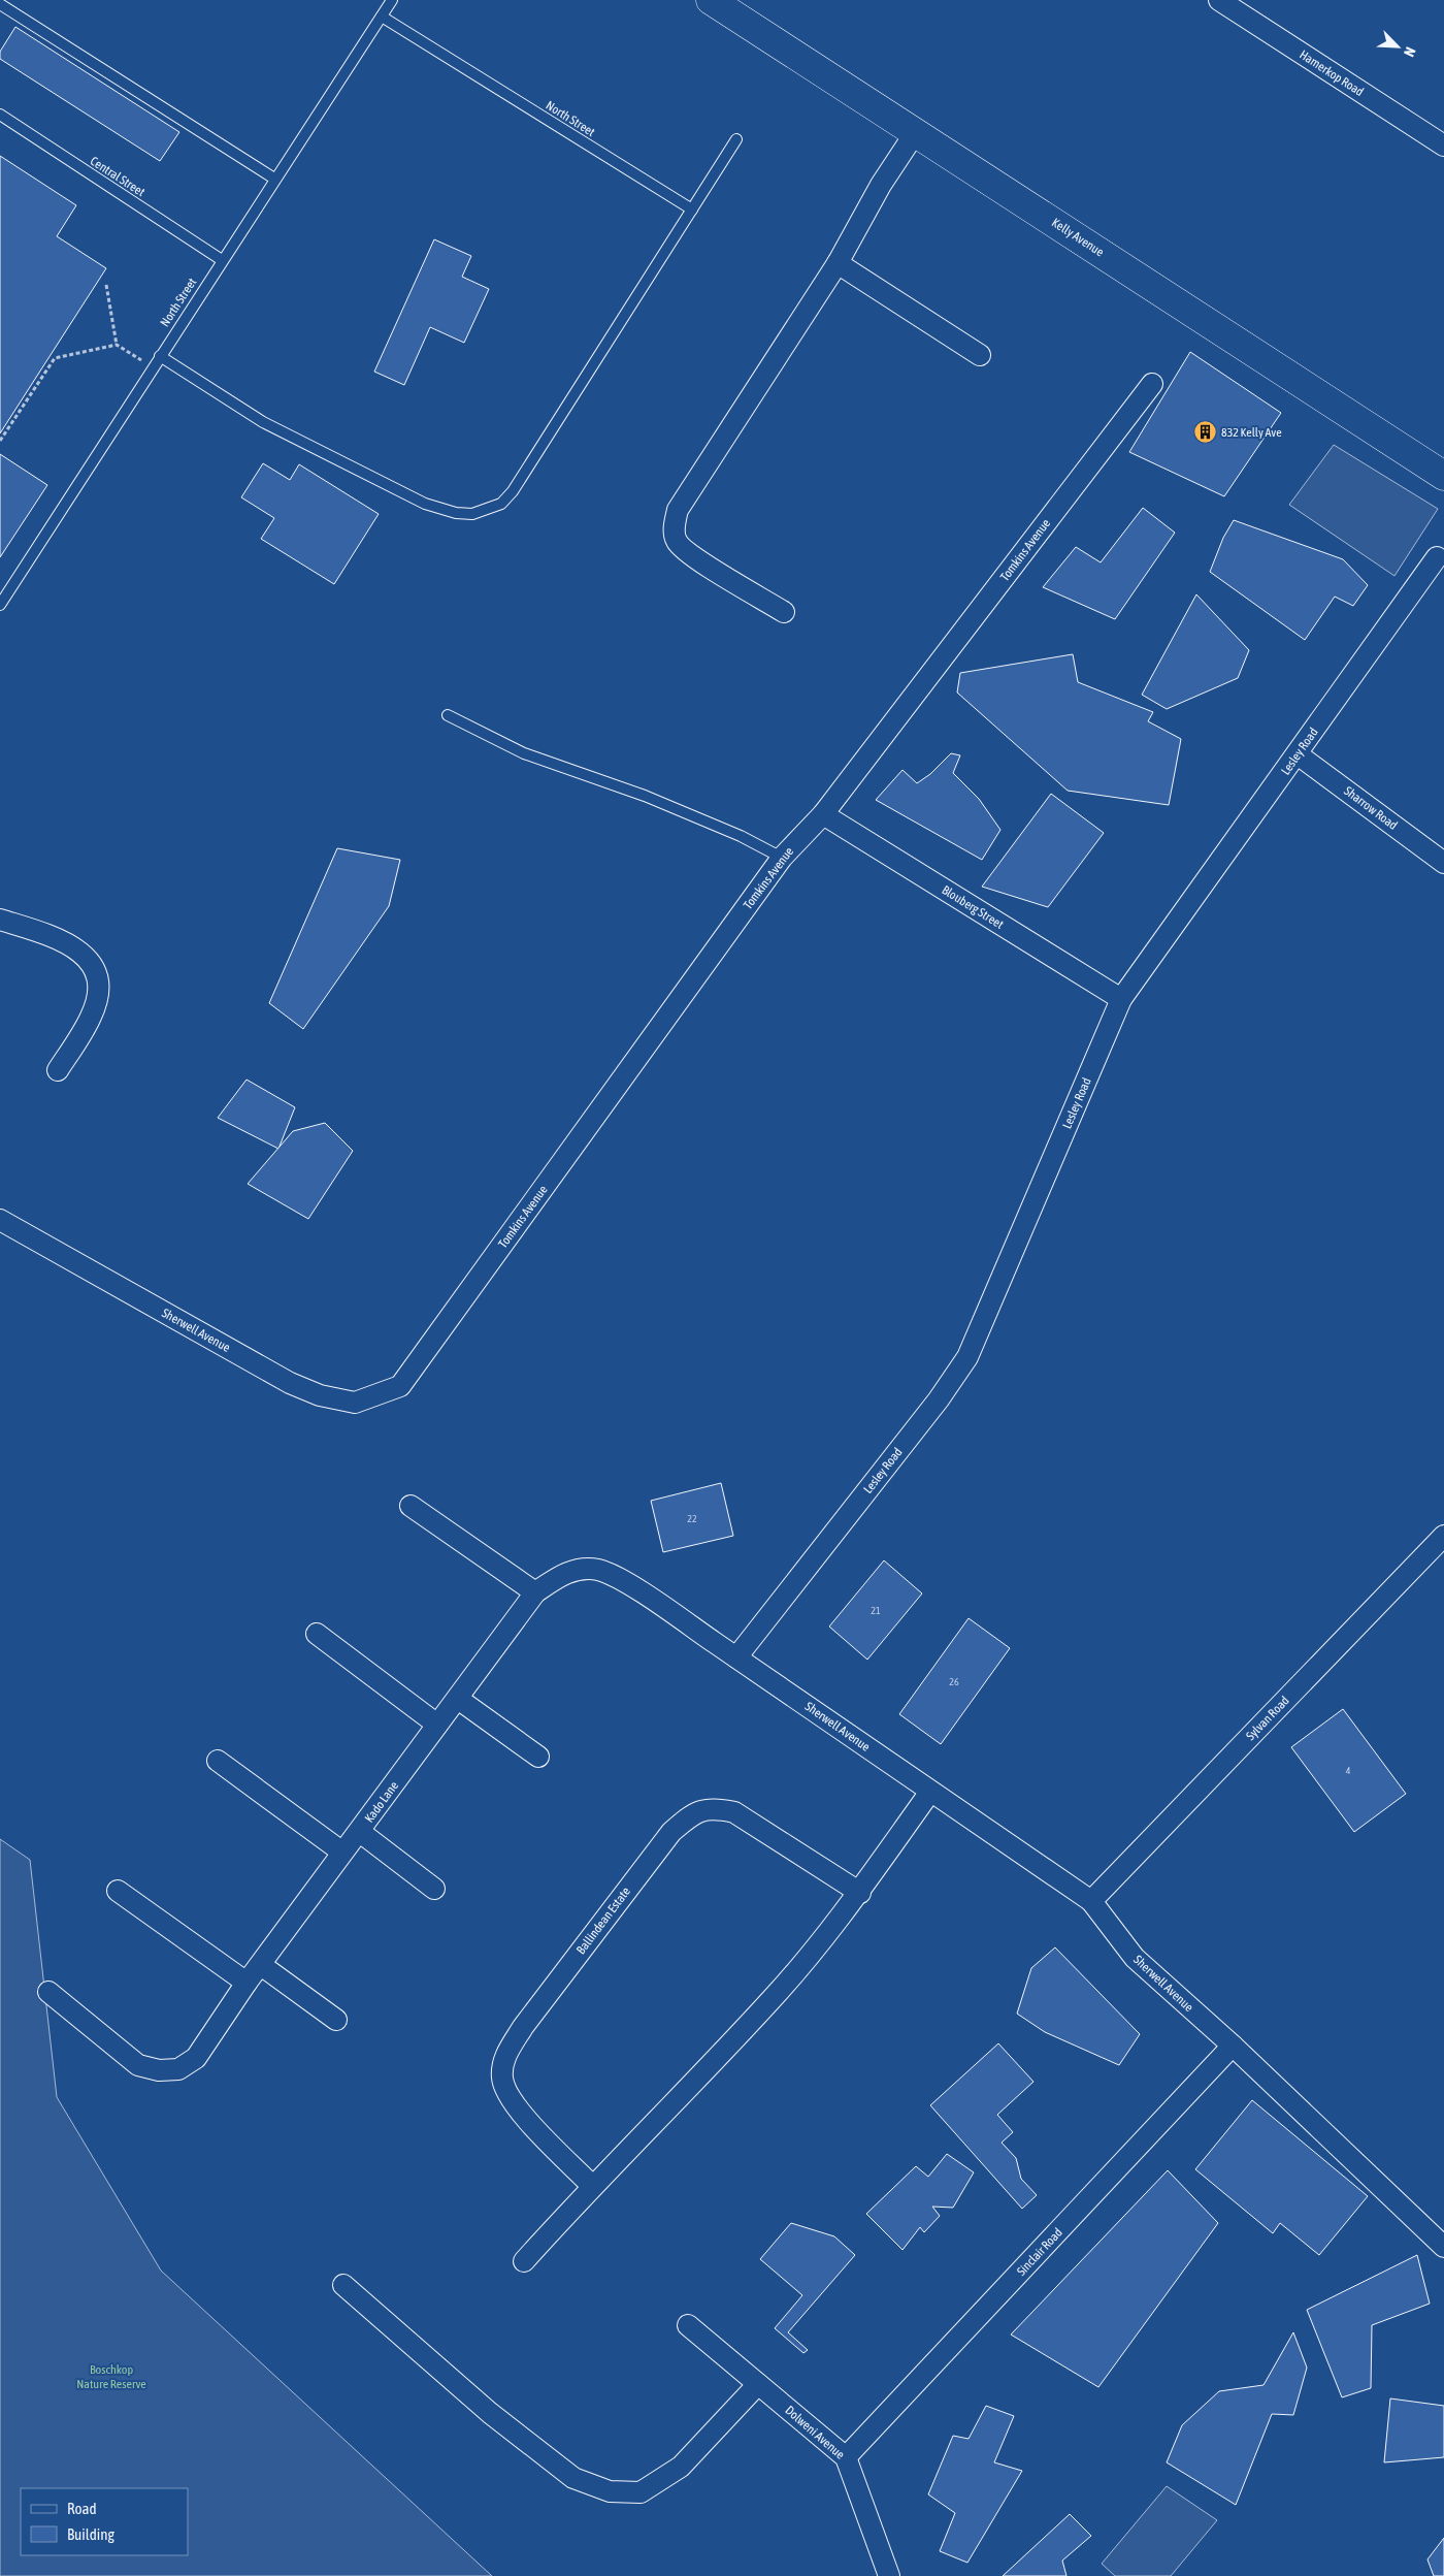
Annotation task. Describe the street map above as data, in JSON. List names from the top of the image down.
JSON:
{
  "streets": {
    "street": [
      "Hamerkop Road",
      "Kelly Avenue",
      "Tomkins Avenue",
      "Lesley Road",
      "Sharrow Road",
      "Blouberg Street",
      "Sherwell Avenue",
      "Sylvan Road",
      "Kado Lane",
      "Ballindean Estate",
      "Sinclair Road",
      "Dolweni Avenue"
    ],
    "lane": ["North Street", "Central Street"]
  },
  "crossings": [
    ["North Street", "Central Street"],
    ["Tomkins Avenue", "Blouberg Street"],
    ["Tomkins Avenue", "Sherwell Avenue"],
    ["Lesley Road", "Sharrow Road"],
    ["Lesley Road", "Blouberg Street"],
    ["Lesley Road", "Sherwell Avenue"],
    ["Lesley Road", "Kado Lane"],
    ["Sherwell Avenue", "Sylvan Road"],
    ["Sherwell Avenue", "Kado Lane"],
    ["Sherwell Avenue", "Sinclair Road"],
    ["Sinclair Road", "Dolweni Avenue"]
  ],
  "parks": ["Boschkop Nature Reserve"],
  "places": {
    "building": ["832 Kelly Ave"]
  },
  "house_numbers": [
    "22",
    "21",
    "26",
    "4"
  ],
  "legend": ["Road", "Building"],
  "north": "bottom right"
}
